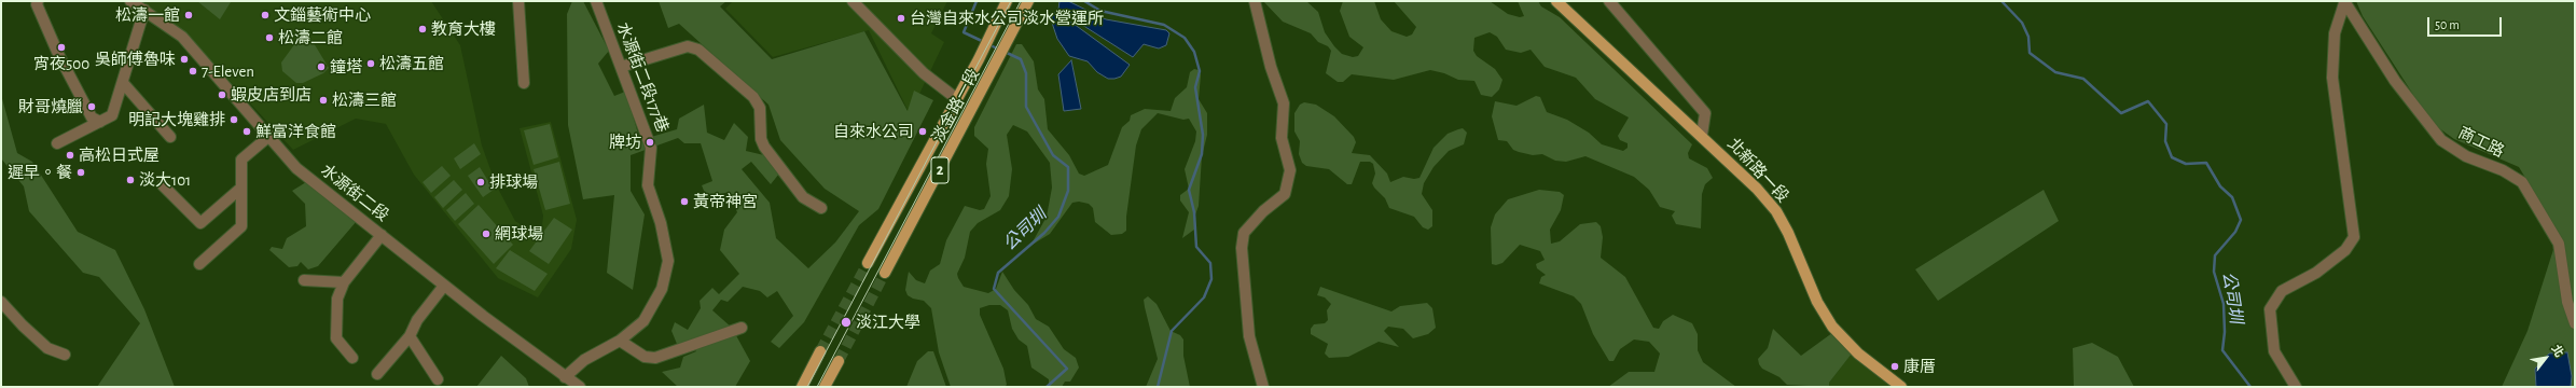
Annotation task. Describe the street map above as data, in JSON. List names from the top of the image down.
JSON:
{
  "streets": {
    "main road": ["淡金路一段", "2", "北新路一段"],
    "street": ["水源街二段177巷", "商工路", "水源街二段"]
  },
  "crossings": [
    ["水源街二段177巷", "水源街二段"]
  ],
  "water": ["公司圳"],
  "places": [
    "松濤一館",
    "文錙藝術中心",
    "台灣自來水公司淡水營運所",
    "教育大樓",
    "松濤二館",
    "宵夜500",
    "吳師傅魯味",
    "松濤五館",
    "鐘塔",
    "7-Eleven",
    "蝦皮店到店",
    "松濤三館",
    "財哥燒臘",
    "明記大塊雞排",
    "鮮富洋食館",
    "自來水公司",
    "牌坊",
    "高松日式屋",
    "遲早。餐",
    "淡大101",
    "排球場",
    "黃帝神宮",
    "網球場",
    "淡江大學",
    "康厝"
  ],
  "scale_bar": "50 m",
  "north": "top right"
}
